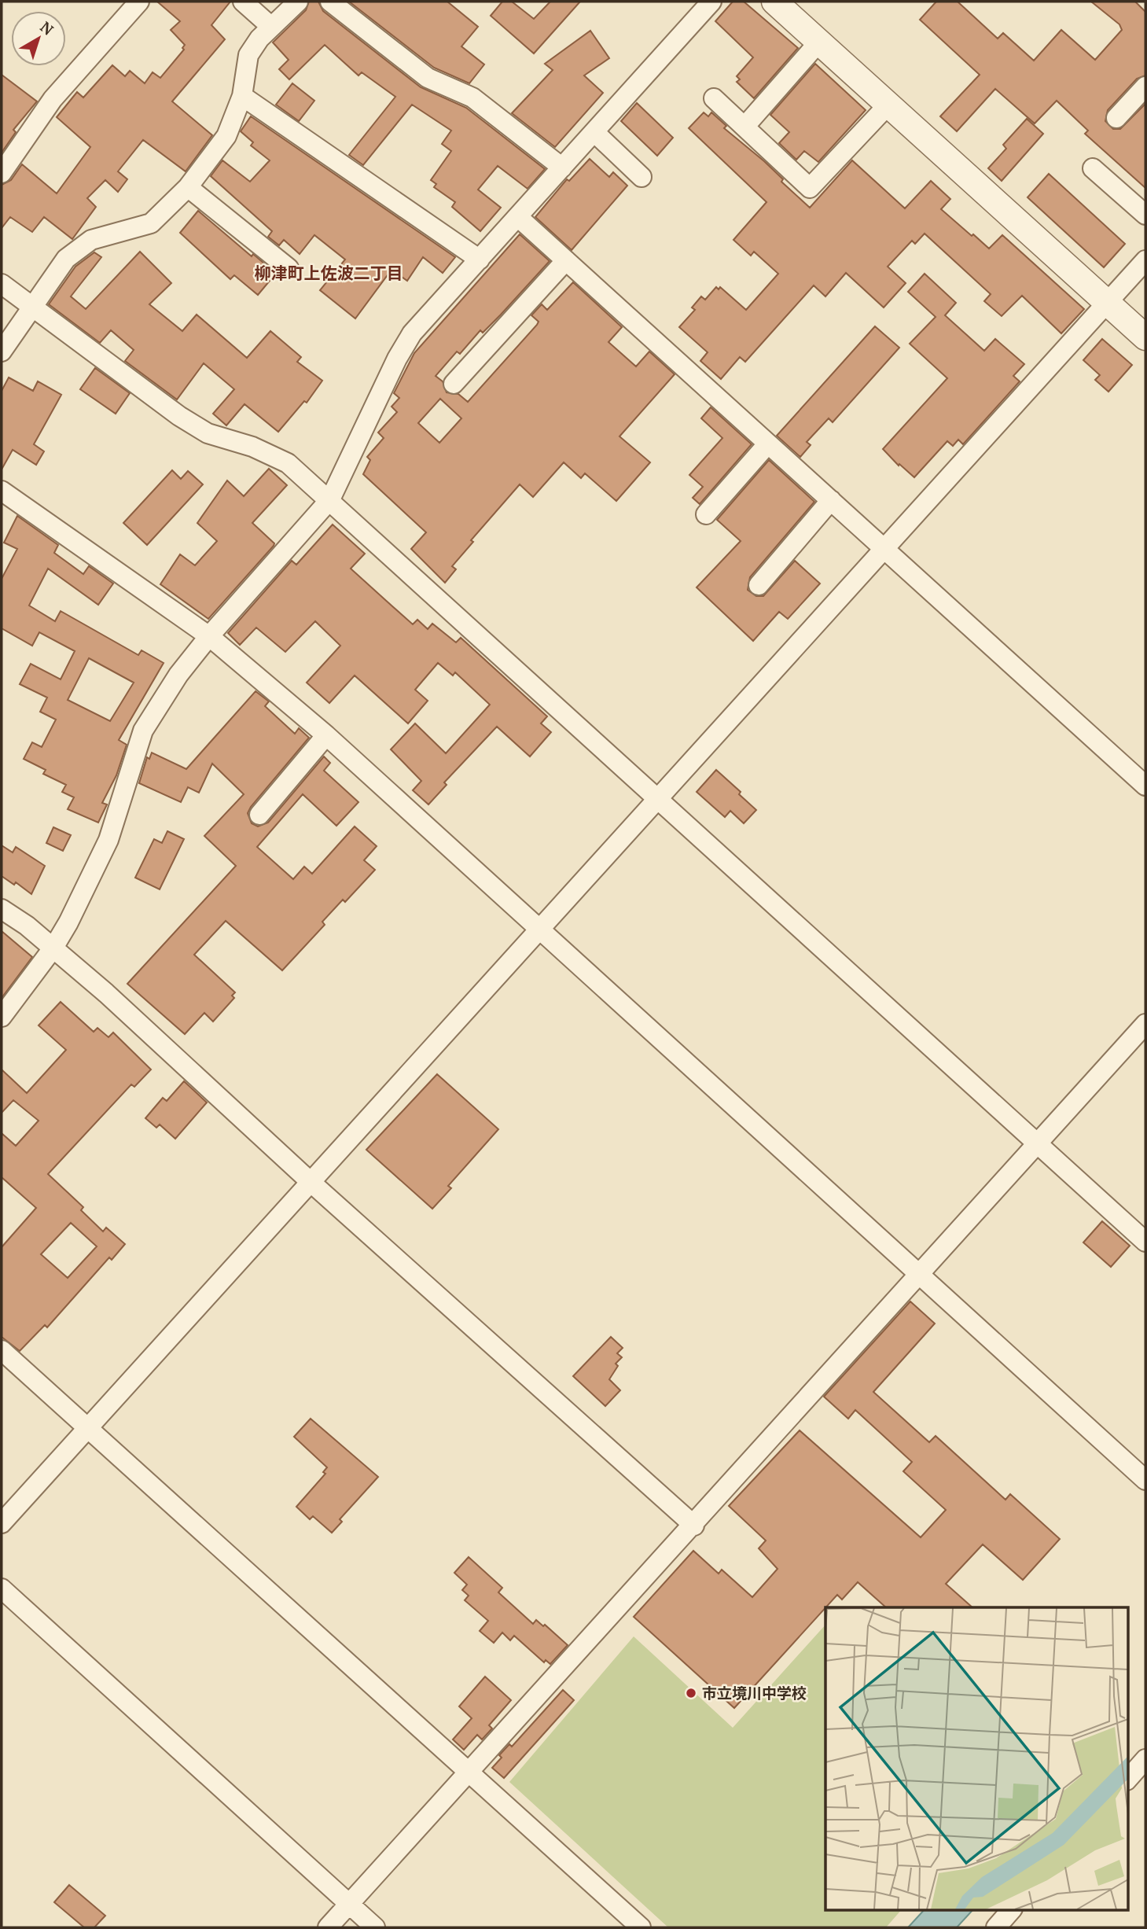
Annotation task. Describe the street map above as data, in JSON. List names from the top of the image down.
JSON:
{
  "districts": ["柳津町上佐波二丁目"],
  "places": ["市立境川中学校"],
  "north": "top right"
}
